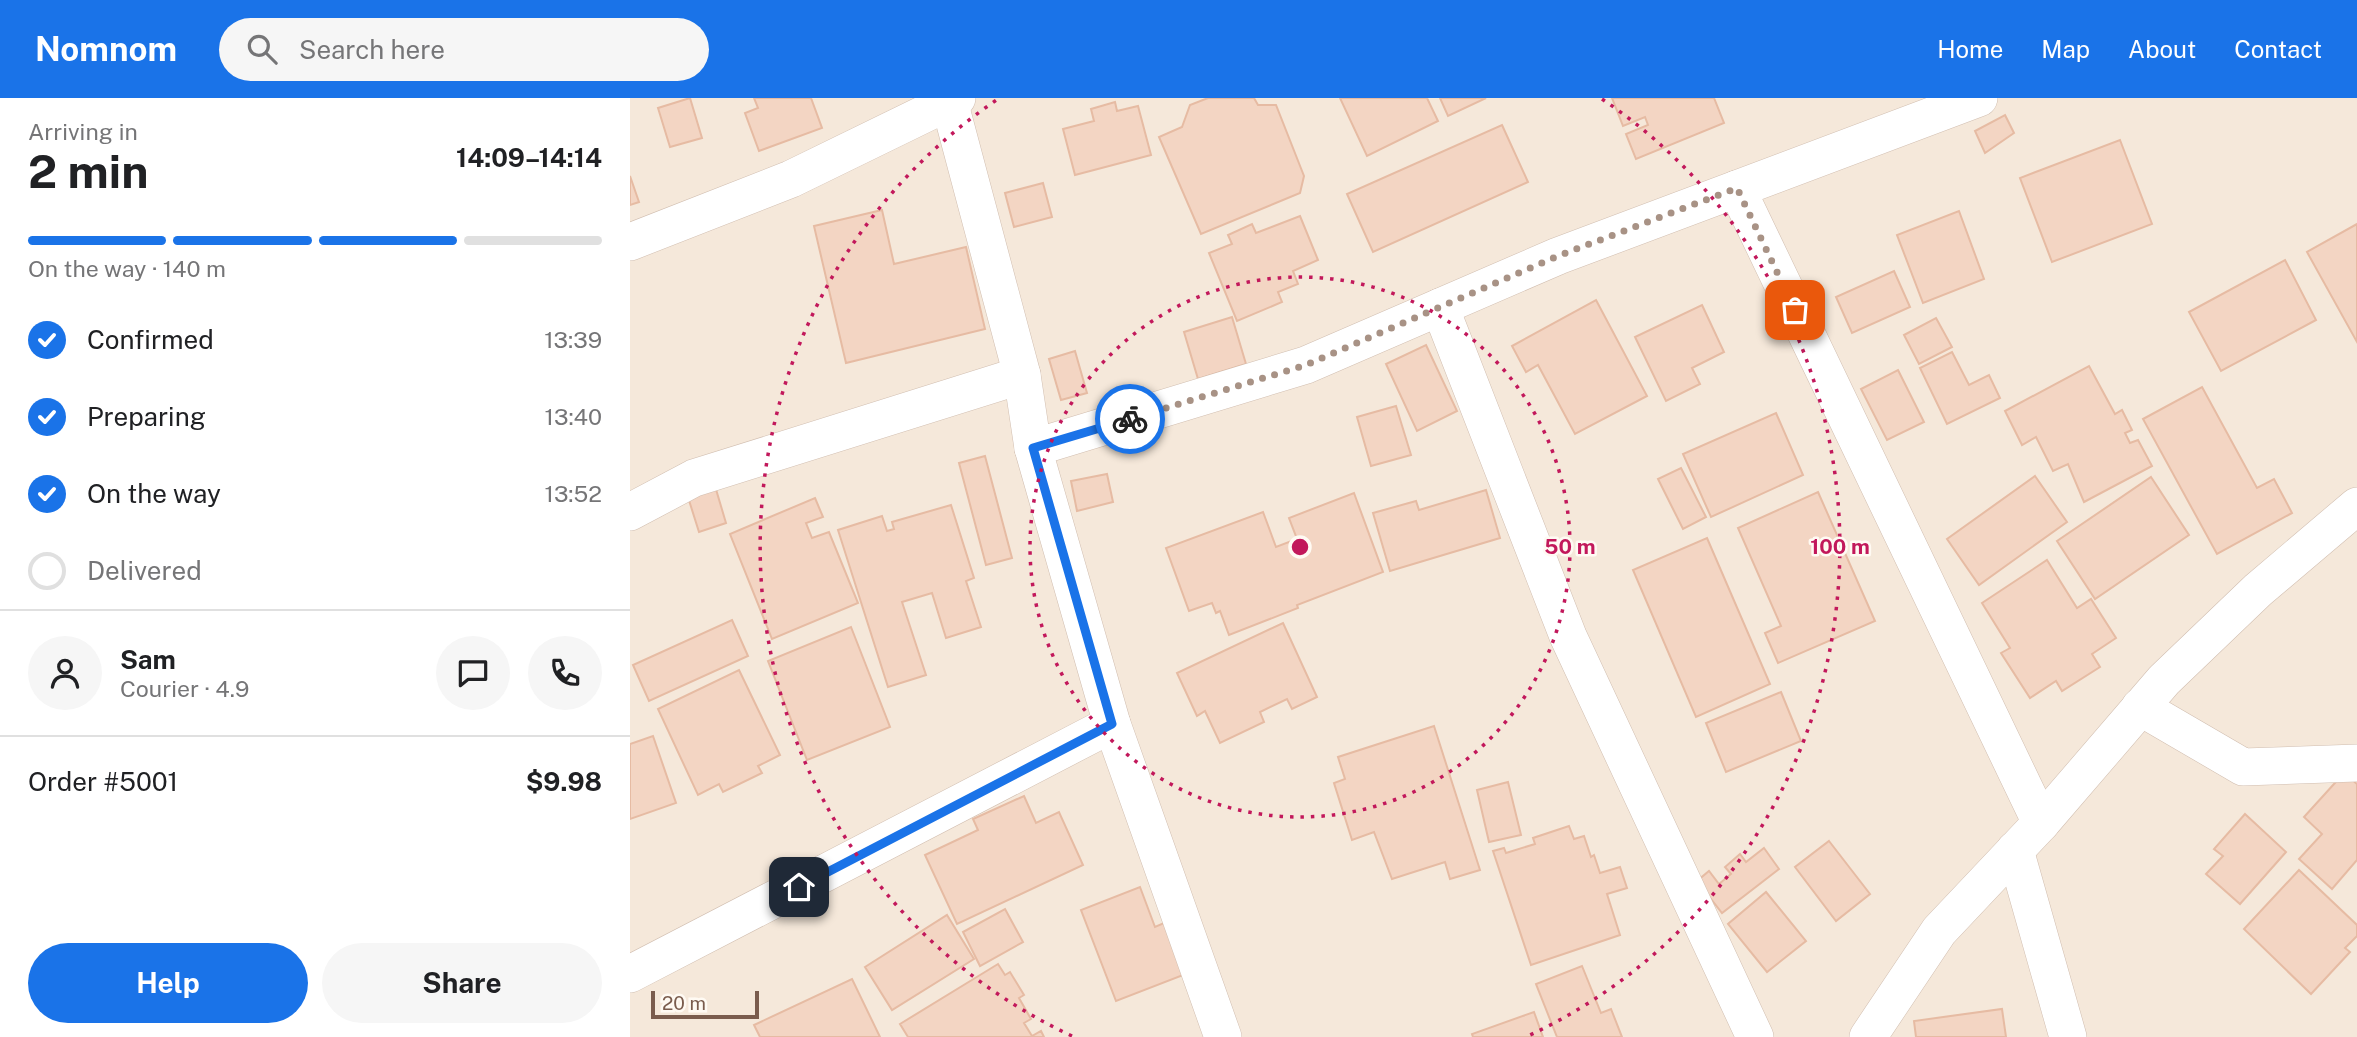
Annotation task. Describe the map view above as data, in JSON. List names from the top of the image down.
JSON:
{
  "scale_bar": "20 m",
  "page": {
    "header": "Nomnom",
    "search": "Search here",
    "nav": [
      "Home",
      "Map",
      "About",
      "Contact"
    ],
    "heading": ["2 min", "Arriving in", "14:09–14:14"],
    "panel": [
      "Sam",
      "Courier · 4.9",
      "Order #5001",
      "$9.98"
    ],
    "bar": "On the way · 140 m",
    "list": [
      ["Confirmed", "13:39"],
      ["Preparing", "13:40"],
      ["On the way", "13:52"],
      "Delivered"
    ],
    "buttons": ["Help", "Share"],
    "scale": "20 m"
  },
  "rings": ["50 m", "100 m"]
}
